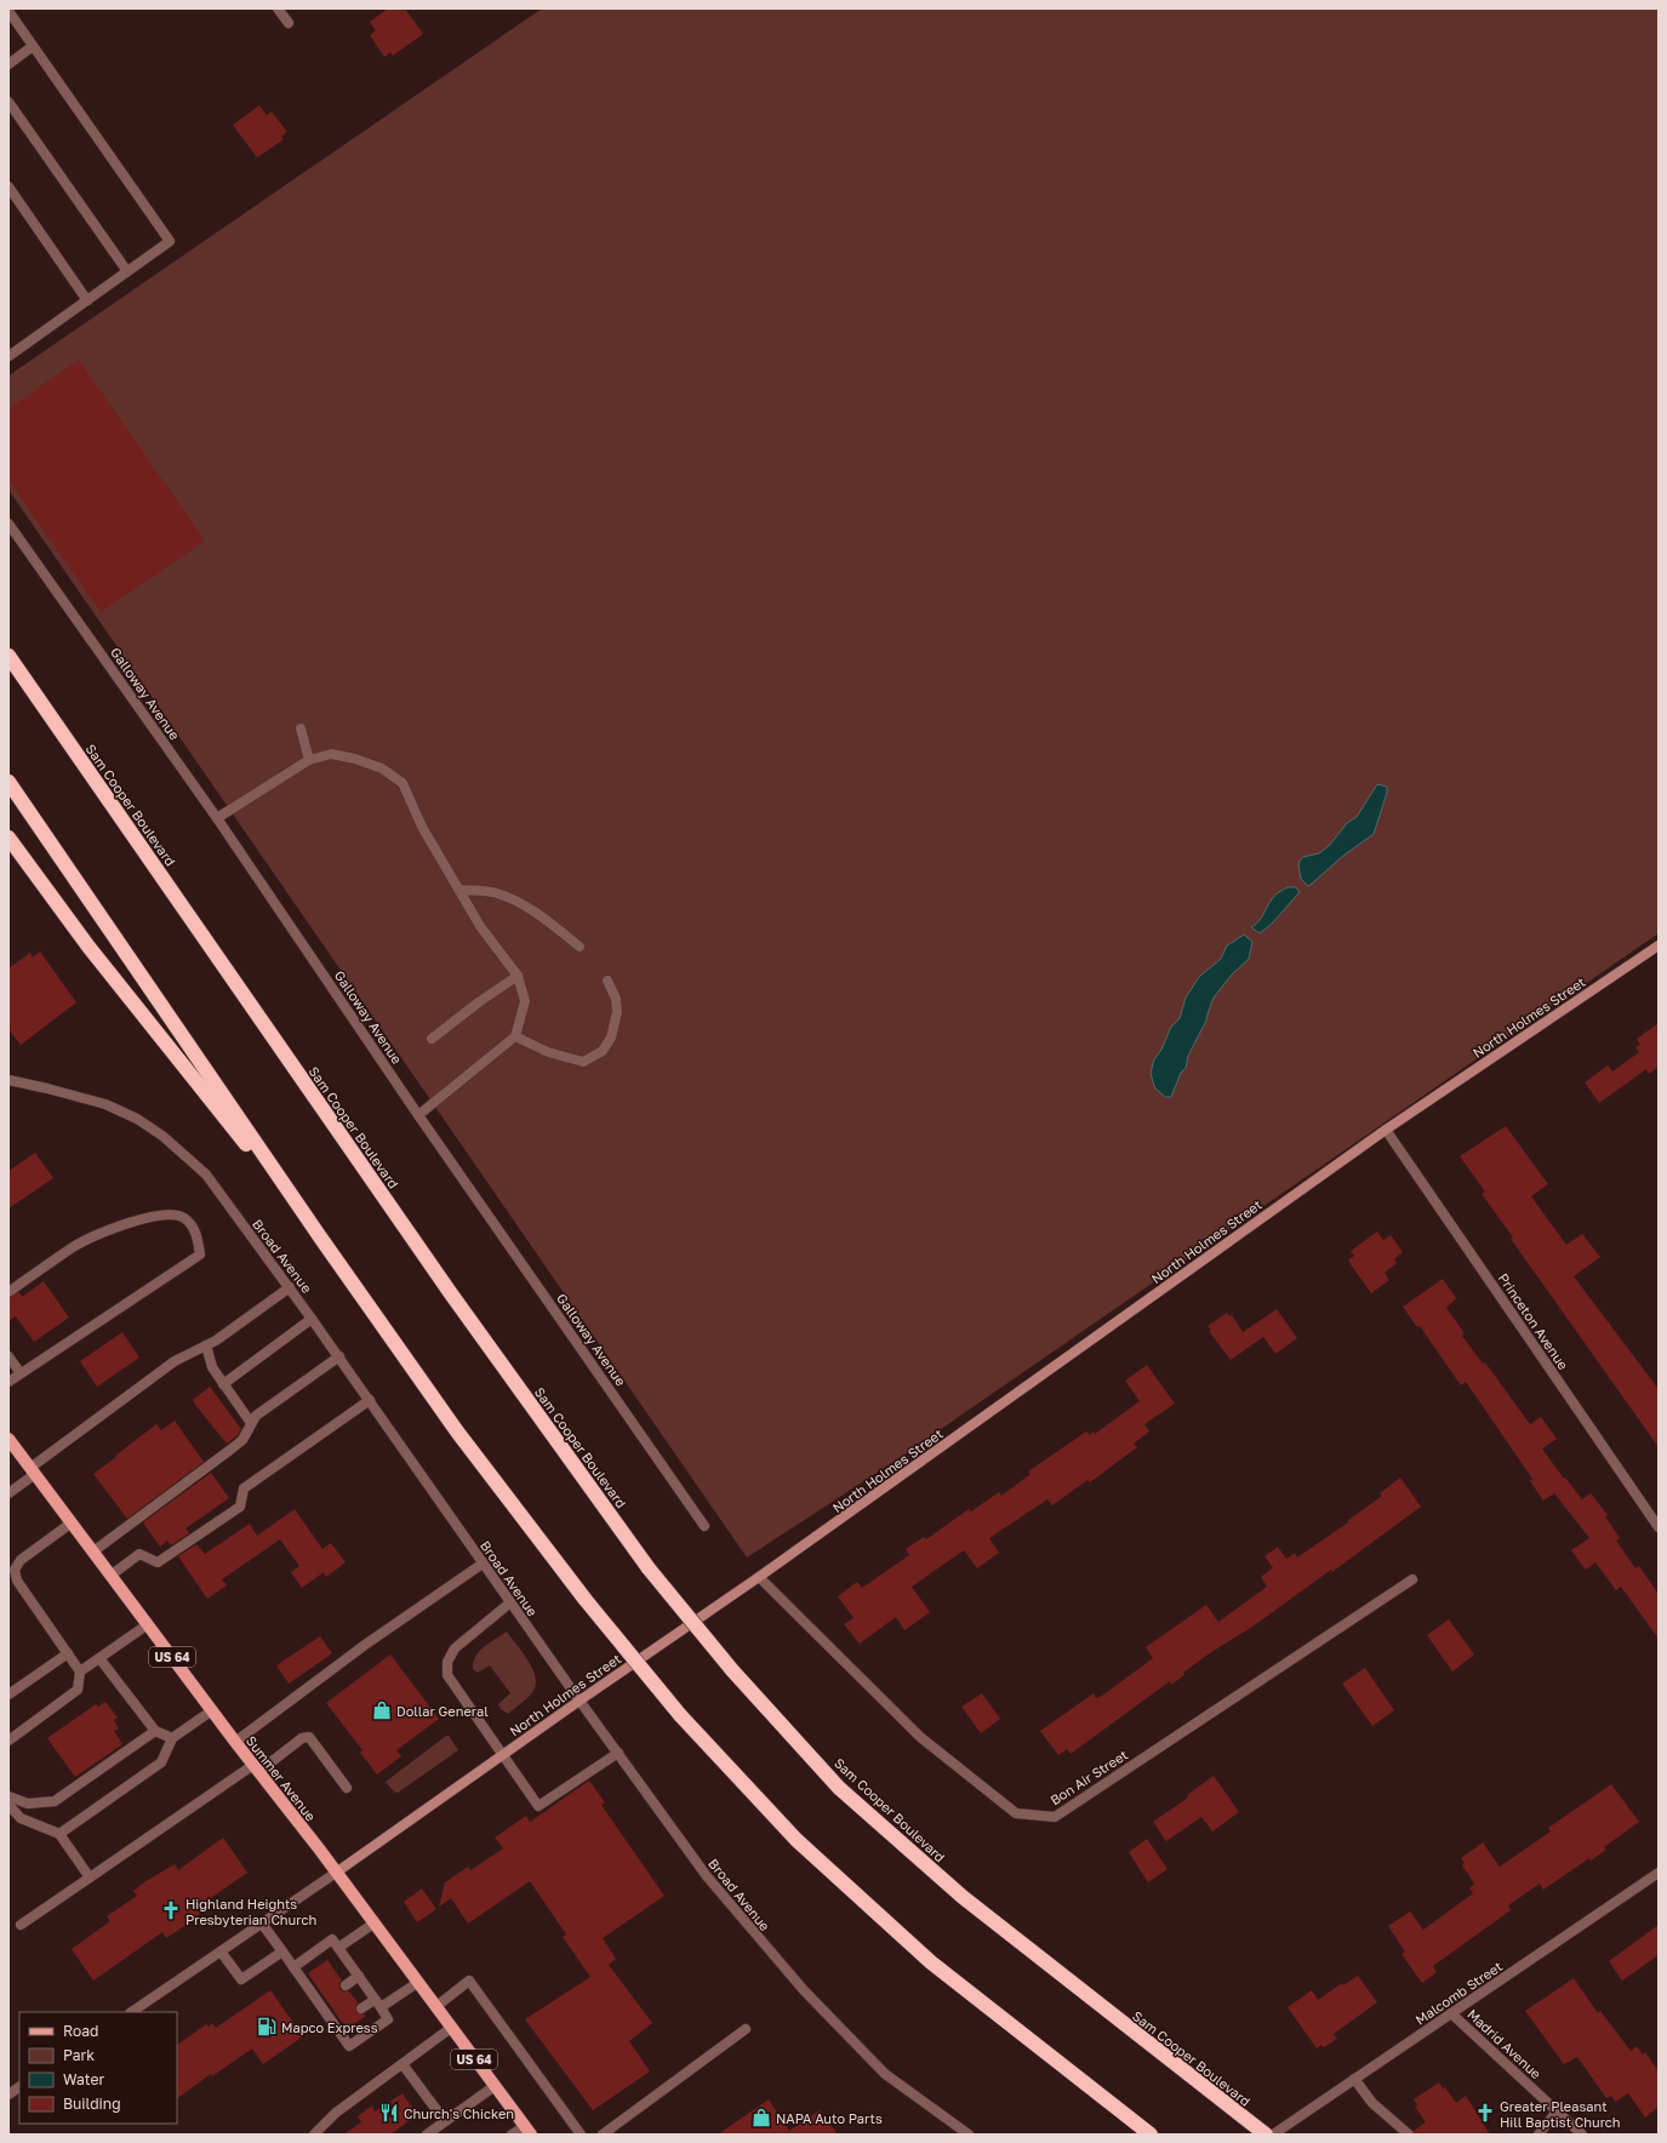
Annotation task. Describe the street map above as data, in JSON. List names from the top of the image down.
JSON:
{
  "streets": {
    "highway": ["Sam Cooper Boulevard"],
    "main road": ["North Holmes Street", "US 64", "Summer Avenue"],
    "street": [
      "Galloway Avenue",
      "Broad Avenue",
      "Princeton Avenue",
      "Bon Air Street",
      "Malcomb Street",
      "Madrid Avenue"
    ]
  },
  "crossings": [
    ["North Holmes Street", "Broad Avenue"],
    ["North Holmes Street", "Princeton Avenue"],
    ["North Holmes Street", "Bon Air Street"],
    ["North Holmes Street", "Summer Avenue"],
    ["Malcomb Street", "Madrid Avenue"]
  ],
  "places": {
    "shop": ["Dollar General", "NAPA Auto Parts"],
    "church": ["Highland Heights Presbyterian Church", "Greater Pleasant Hill Baptist Church"],
    "fuel station": ["Mapco Express"],
    "restaurant": ["Church's Chicken"]
  },
  "legend": [
    "Road",
    "Park",
    "Water",
    "Building"
  ]
}
